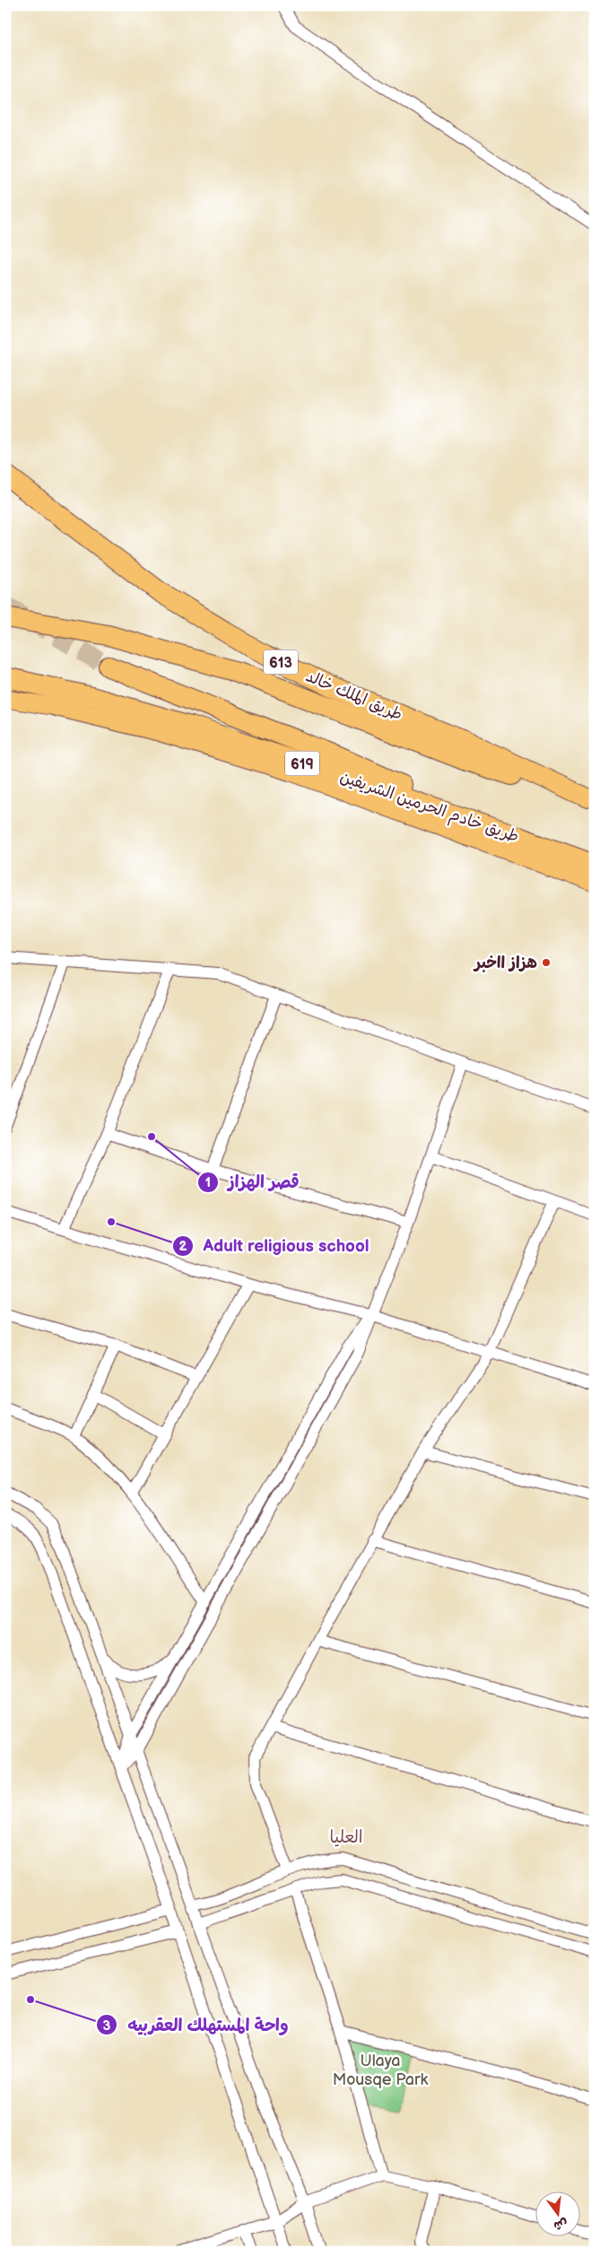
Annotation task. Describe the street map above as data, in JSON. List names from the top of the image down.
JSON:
{
  "streets": {
    "highway": [
      "613",
      "طريق الملك خالد",
      "619",
      "طريق خادم الحرمين الشريفين"
    ]
  },
  "districts": ["العليا"],
  "parks": ["Ulaya Mousqe Park"],
  "places": [
    "هزاز ااخبر",
    "قصر الهزاز",
    "Adult religious school",
    "واحة المستهلك العقربيه"
  ],
  "north": "bottom"
}
